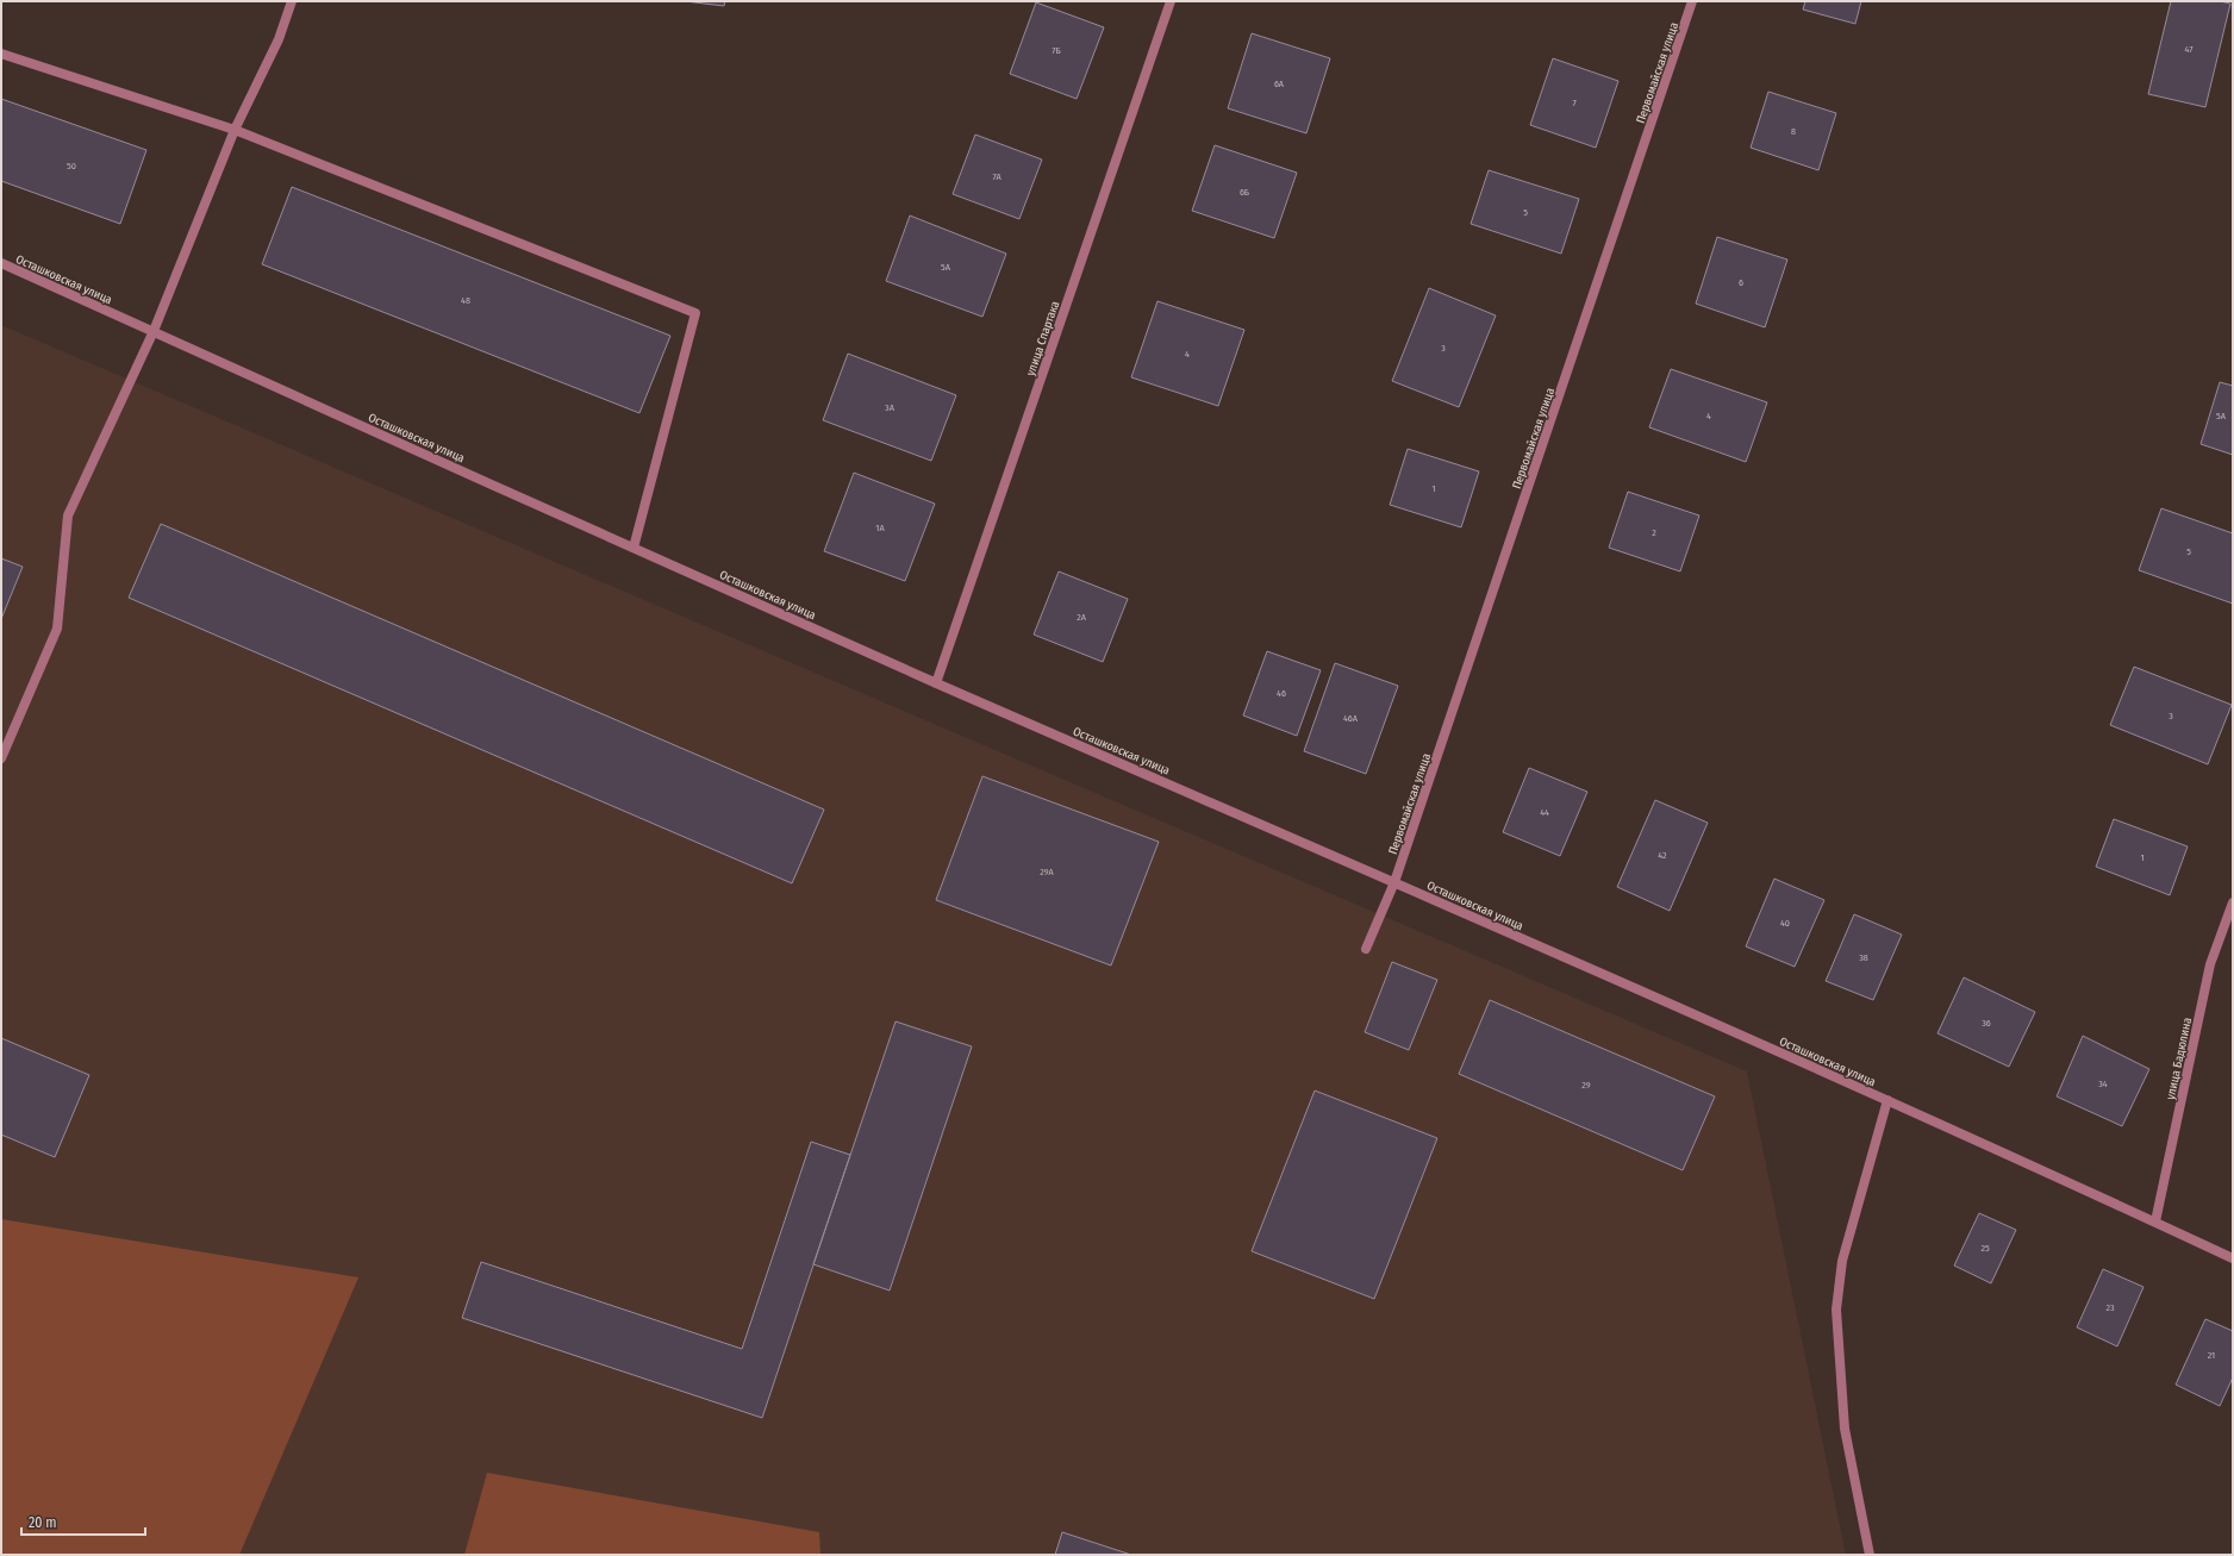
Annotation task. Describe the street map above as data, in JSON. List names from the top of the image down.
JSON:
{
  "streets": {
    "street": [
      "Первомайская улица",
      "Осташковская улица",
      "улица Спартака",
      "улица Бадюлина"
    ]
  },
  "crossings": [
    ["Первомайская улица", "Осташковская улица"],
    ["Осташковская улица", "улица Спартака"],
    ["Осташковская улица", "улица Бадюлина"]
  ],
  "house_numbers": [
    "47",
    "7Б",
    "6А",
    "7",
    "8",
    "50",
    "7А",
    "6Б",
    "5",
    "5А",
    "6",
    "48",
    "3",
    "4",
    "3А",
    "4",
    "5А",
    "1",
    "1А",
    "2",
    "5",
    "2А",
    "46",
    "3",
    "46А",
    "44",
    "42",
    "1",
    "29А",
    "40",
    "38",
    "36",
    "34",
    "29",
    "25",
    "23",
    "21"
  ],
  "scale_bar": "20 m"
}
